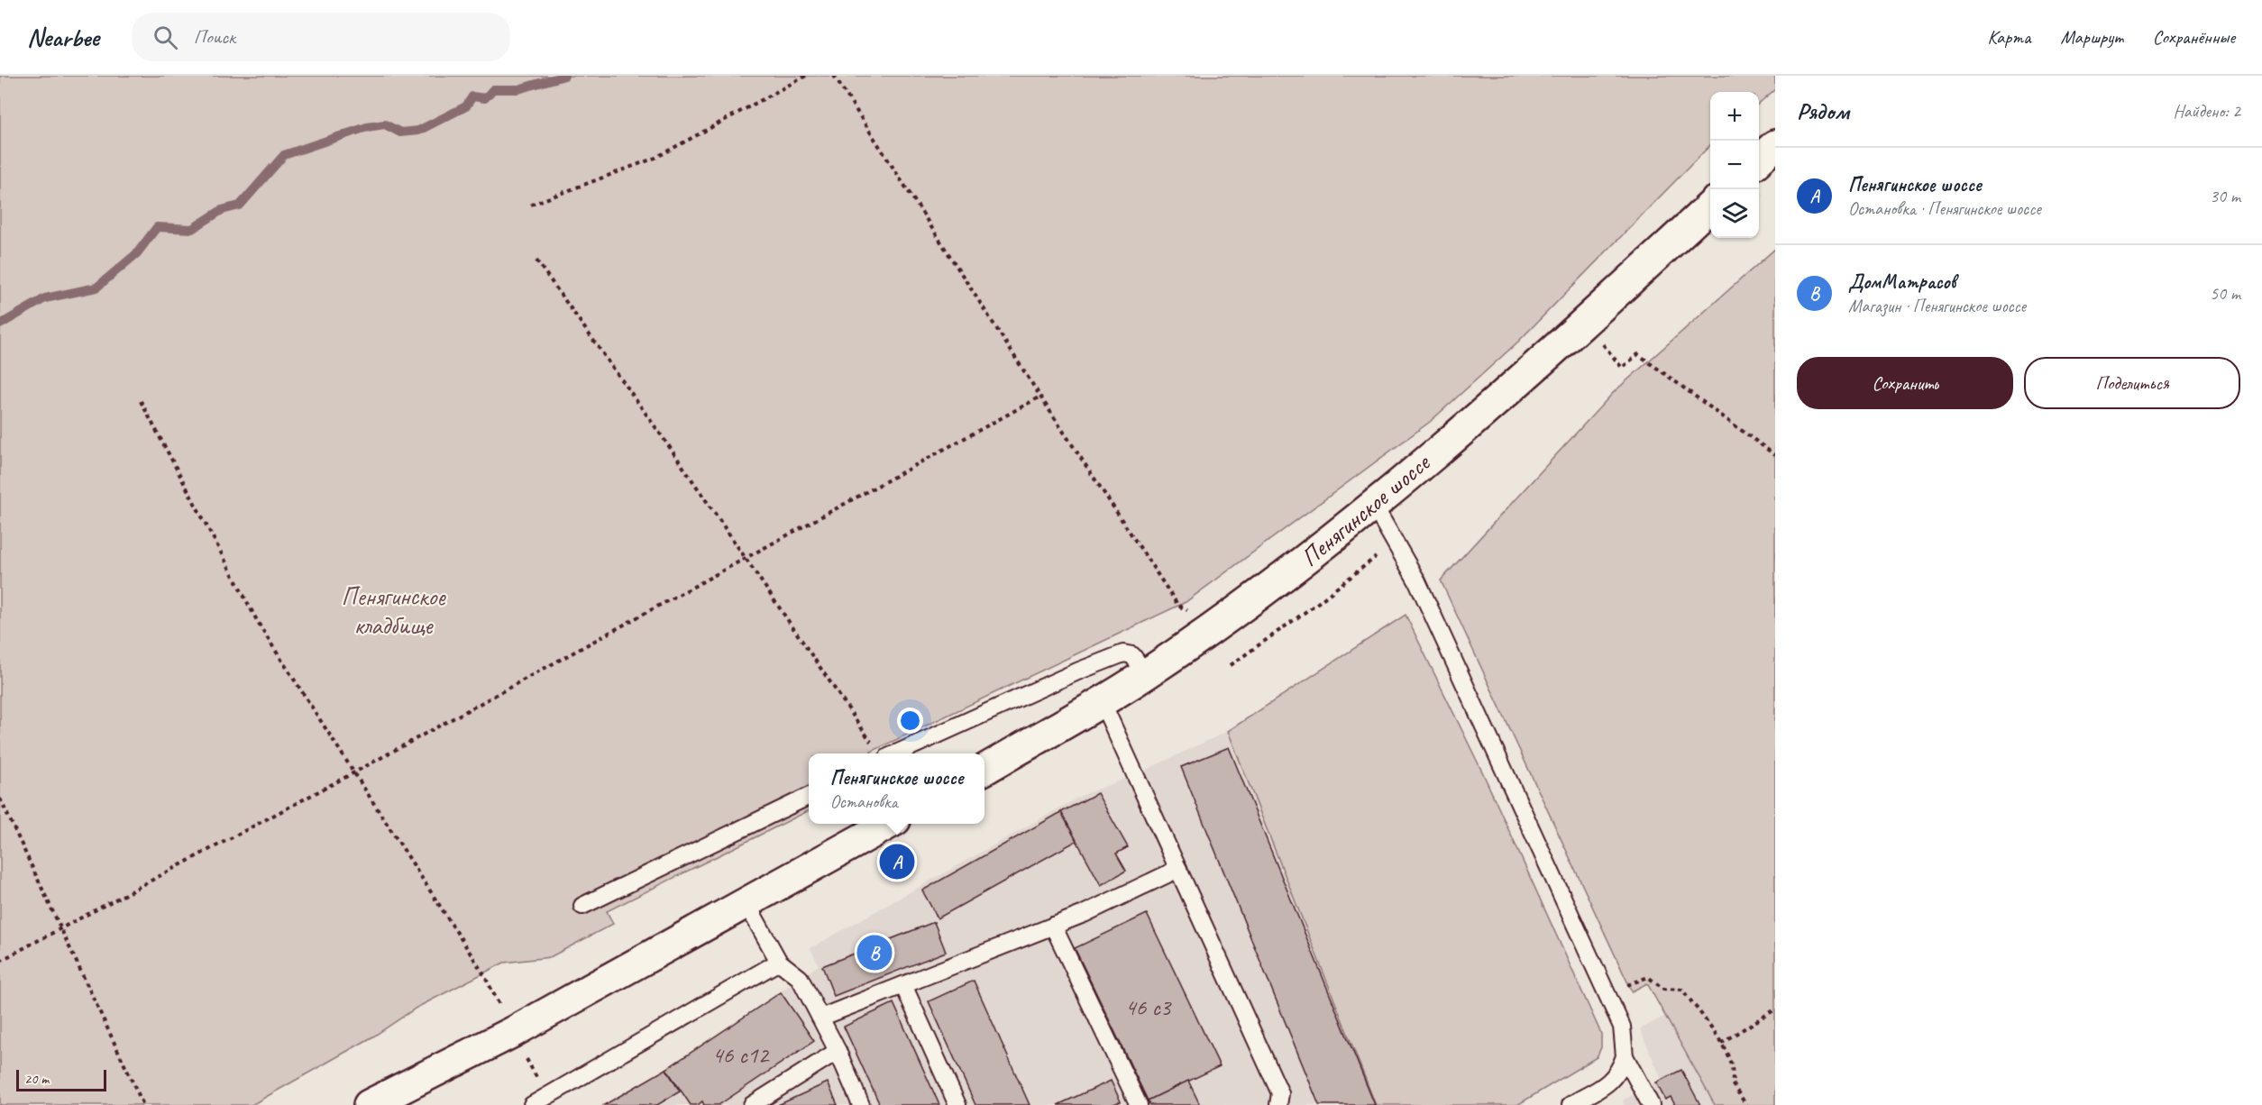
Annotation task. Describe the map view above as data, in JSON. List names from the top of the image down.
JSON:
{
  "streets": {
    "main road": ["Пенягинское шоссе"]
  },
  "parks": ["Пенягинское кладбище"],
  "house_numbers": ["46 с3", "46 с12"],
  "scale_bar": "20 m",
  "page": {
    "header": "Nearbee",
    "search": "Поиск",
    "nav": ["Карта", "Маршрут", "Сохранённые"],
    "heading": ["Рядом", "Найдено: 2"],
    "map_buttons": ["+", "−"],
    "list": [
      {
        "mark": "A",
        "name": "Пенягинское шоссе",
        "note": "Остановка · Пенягинское шоссе",
        "value": "30 m"
      },
      {
        "mark": "B",
        "name": "ДомМатрасов",
        "note": "Магазин · Пенягинское шоссе",
        "value": "50 m"
      }
    ],
    "buttons": ["Сохранить", "Поделиться"],
    "popup": ["Пенягинское шоссе", "Остановка"],
    "pins": ["A", "B"],
    "scale": "20 m"
  }
}
